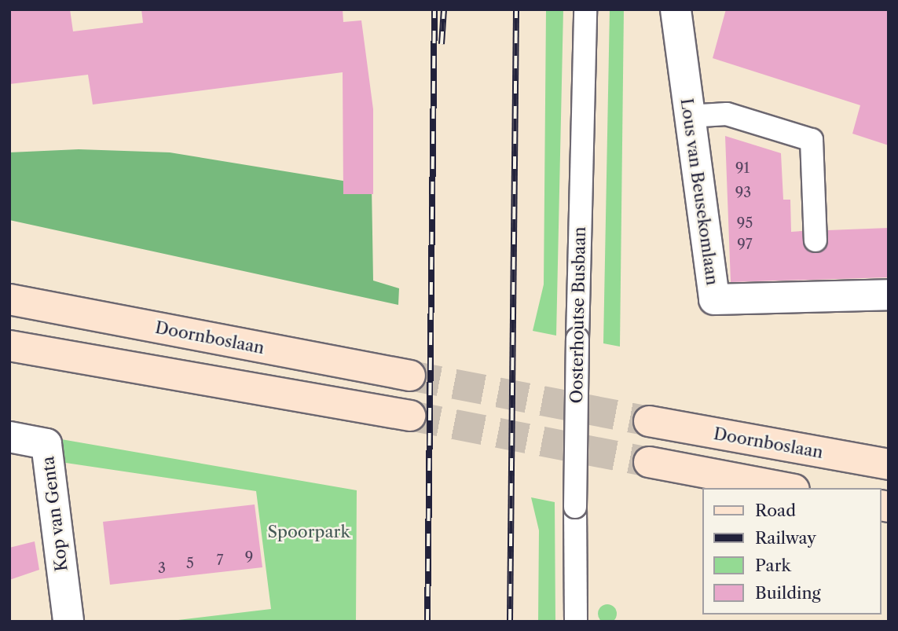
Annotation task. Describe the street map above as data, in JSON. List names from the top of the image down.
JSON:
{
  "streets": {
    "main road": ["Doornboslaan"],
    "street": ["Lous van Beusekomlaan", "Kop van Genta"],
    "lane": ["Oosterhoutse Busbaan"]
  },
  "parks": ["Spoorpark"],
  "house_numbers": [
    "91",
    "93",
    "95",
    "97",
    "9",
    "7",
    "5",
    "3"
  ],
  "legend": [
    "Road",
    "Railway",
    "Park",
    "Building"
  ]
}
